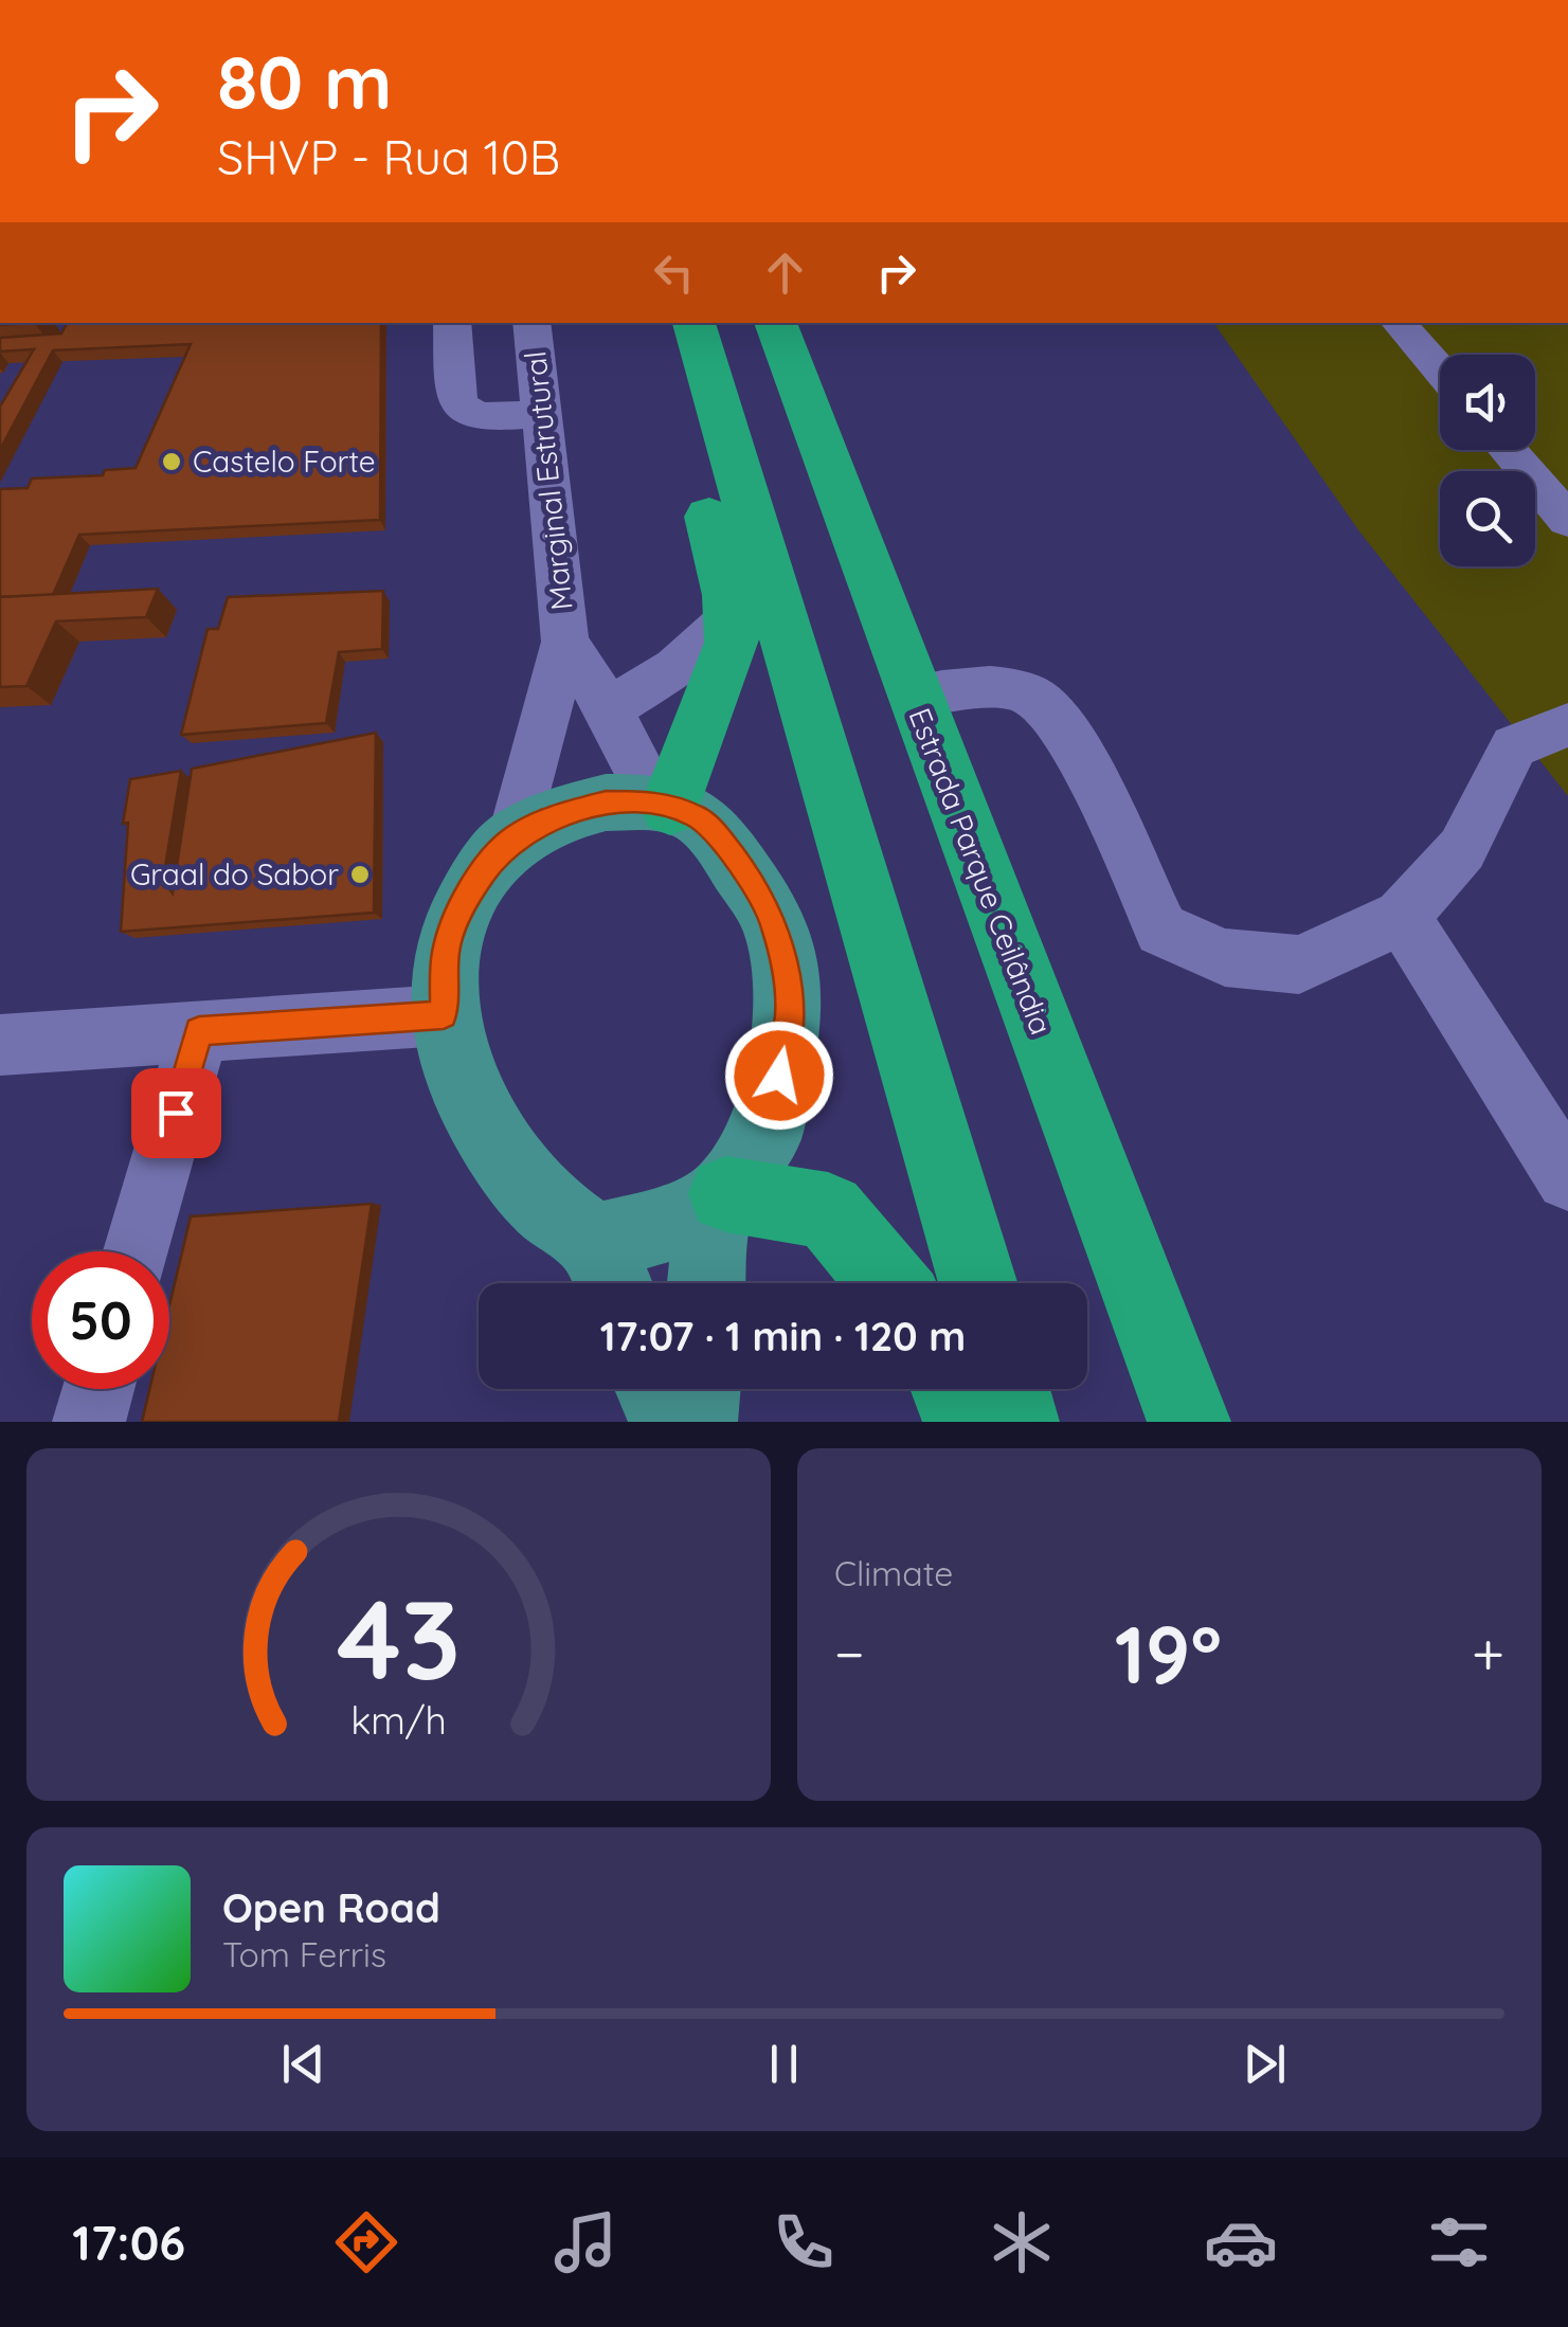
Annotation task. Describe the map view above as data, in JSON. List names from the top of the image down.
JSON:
{
  "streets": {
    "highway": ["Estrada Parque Ceilândia"],
    "street": ["Marginal Estrutural"]
  },
  "places": ["Castelo Forte", "Graal do Sabor"],
  "page": {
    "turn": ["80 m", "SHVP - Rua 10B"],
    "limit": "50",
    "trip": "17:07 · 1 min · 120 m",
    "tile": "Climate",
    "heat": ["−", "19°", "+"],
    "song": ["Open Road", "Tom Ferris"],
    "tabs": "17:06",
    "gauge": ["43", "km/h"]
  }
}
